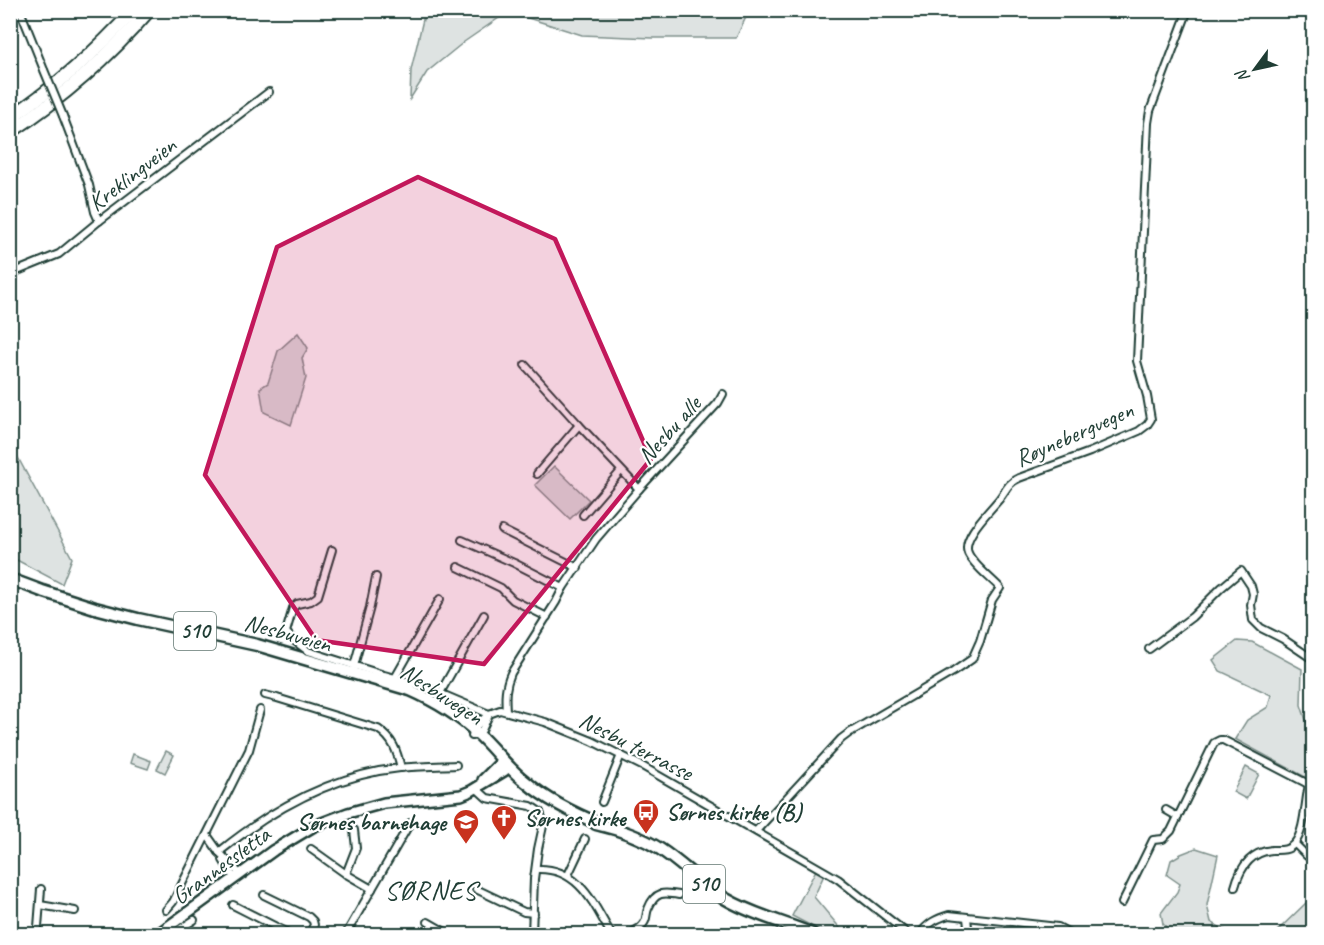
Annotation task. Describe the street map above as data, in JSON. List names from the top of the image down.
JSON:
{
  "streets": {
    "main road": [
      "510",
      "Nesbuveien",
      "Nesbuvegen",
      "Grannessletta"
    ],
    "street": [
      "Kreklingveien",
      "Nesbu alle",
      "Røynebergvegen",
      "Nesbu terrasse"
    ]
  },
  "crossings": [
    ["Nesbu alle", "Nesbu terrasse"],
    ["Røynebergvegen", "Nesbu terrasse"],
    ["Nesbuveien", "Nesbuvegen"],
    ["Nesbuvegen", "Grannessletta"]
  ],
  "districts": ["SØRNES"],
  "places": {
    "bus stop": ["Sørnes kirke (B)"],
    "church": ["Sørnes kirke"],
    "school or university": ["Sørnes barnehage"]
  },
  "north": "bottom left"
}
